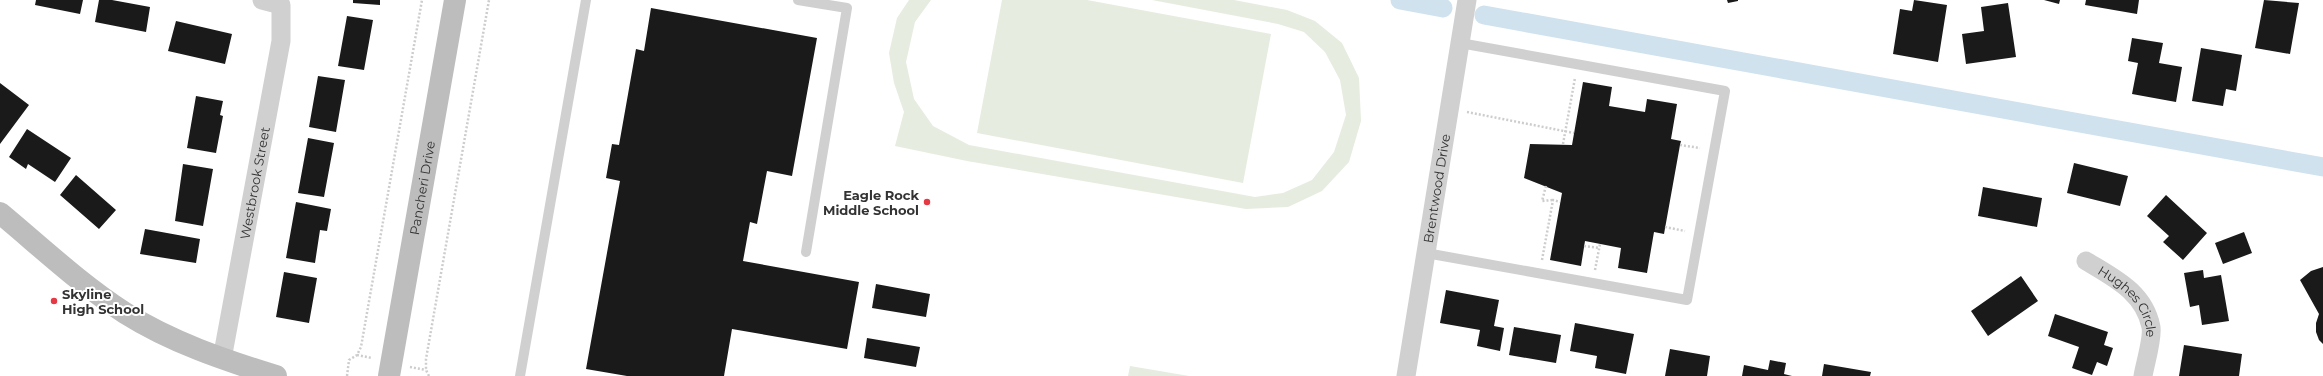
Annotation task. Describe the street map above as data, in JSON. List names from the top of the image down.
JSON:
{
  "streets": {
    "street": [
      "Westbrook Street",
      "Pancheri Drive",
      "Brentwood Drive",
      "Hughes Circle"
    ]
  },
  "places": ["Eagle Rock Middle School", "Skyline High School"]
}
